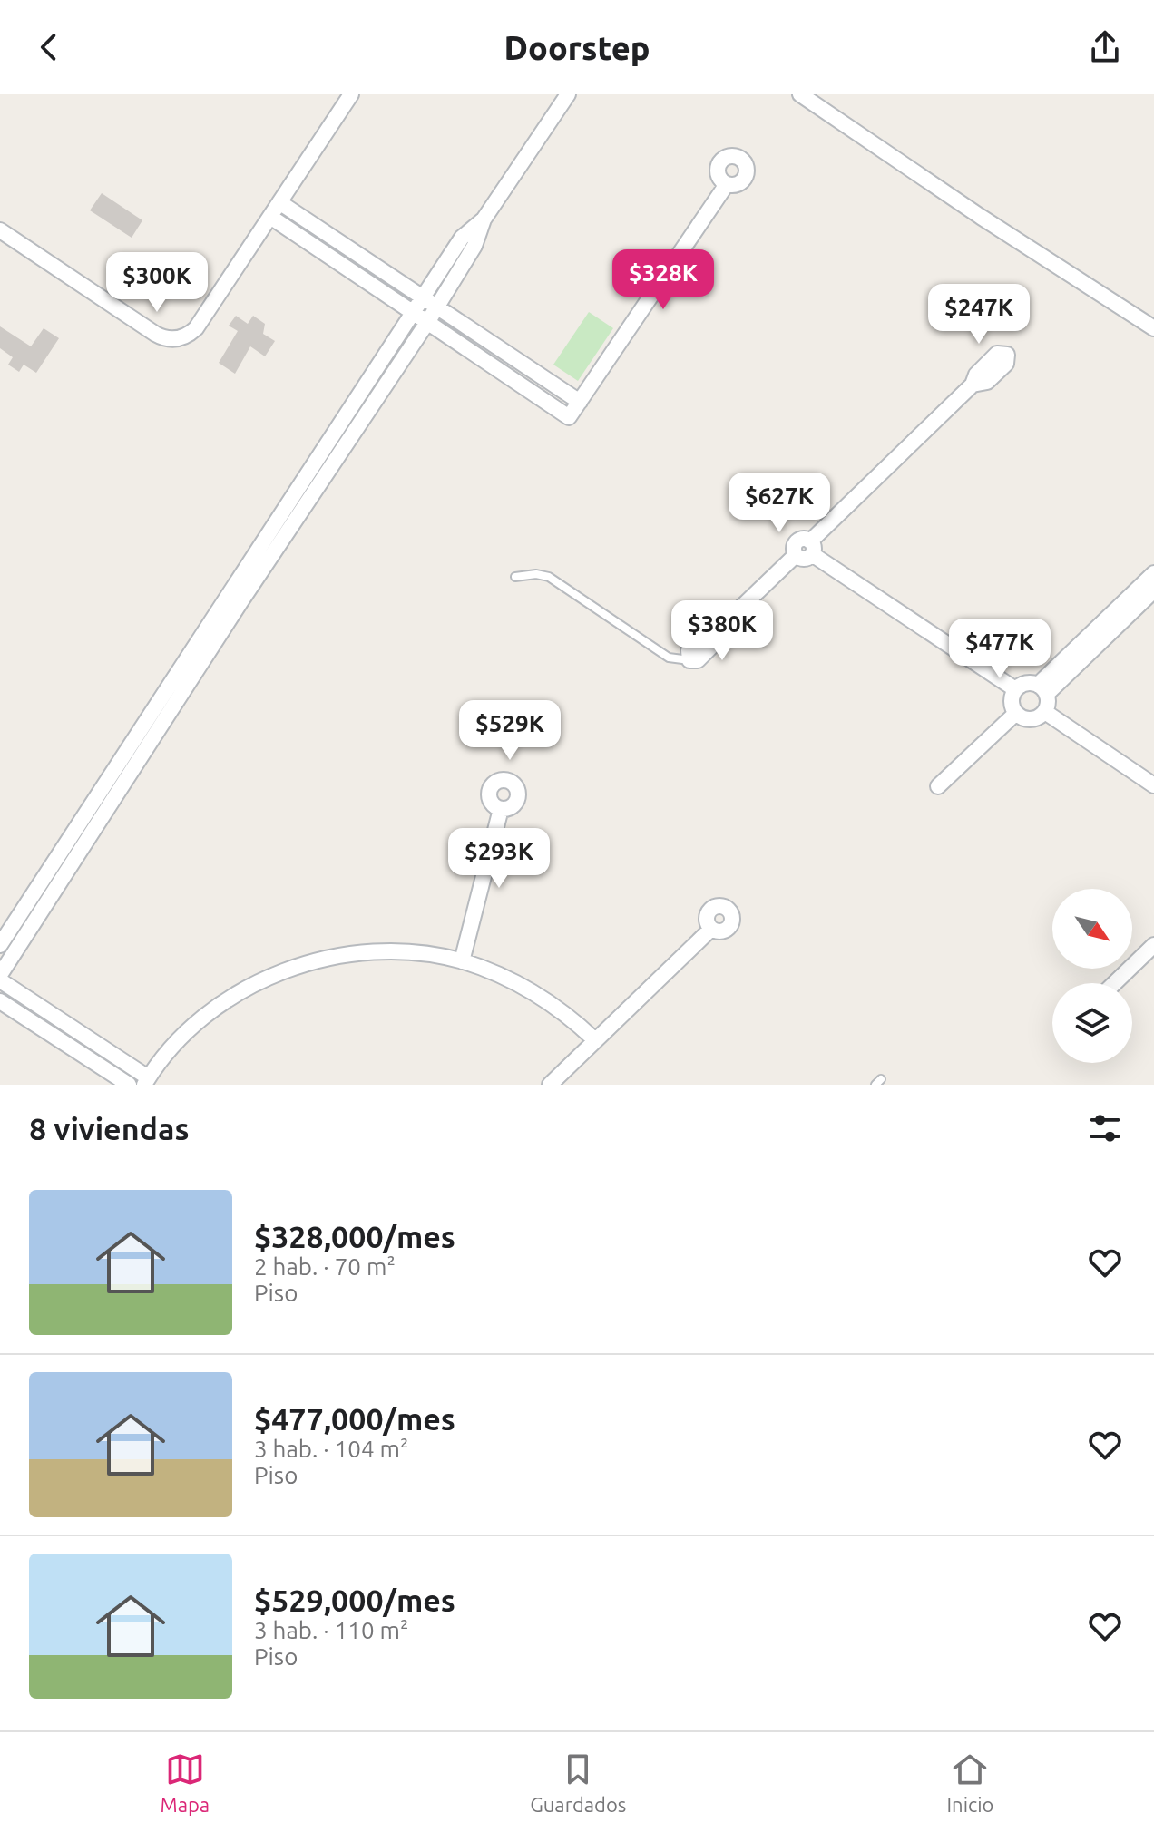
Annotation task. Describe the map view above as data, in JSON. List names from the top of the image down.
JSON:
{
  "north": "bottom right",
  "page": {
    "header": "Doorstep",
    "price": [
      "$328K",
      "$300K",
      "$247K",
      "$627K",
      "$380K",
      "$477K",
      "$529K",
      "$293K"
    ],
    "heading": "8 viviendas",
    "list": [
      {
        "name": "$328,000/mes",
        "note": "2 hab. · 70 m² · Piso"
      },
      {
        "name": "$477,000/mes",
        "note": "3 hab. · 104 m² · Piso"
      },
      {
        "name": "$529,000/mes",
        "note": "3 hab. · 110 m² · Piso"
      }
    ],
    "tabs": ["Mapa", "Guardados", "Inicio"]
  }
}
